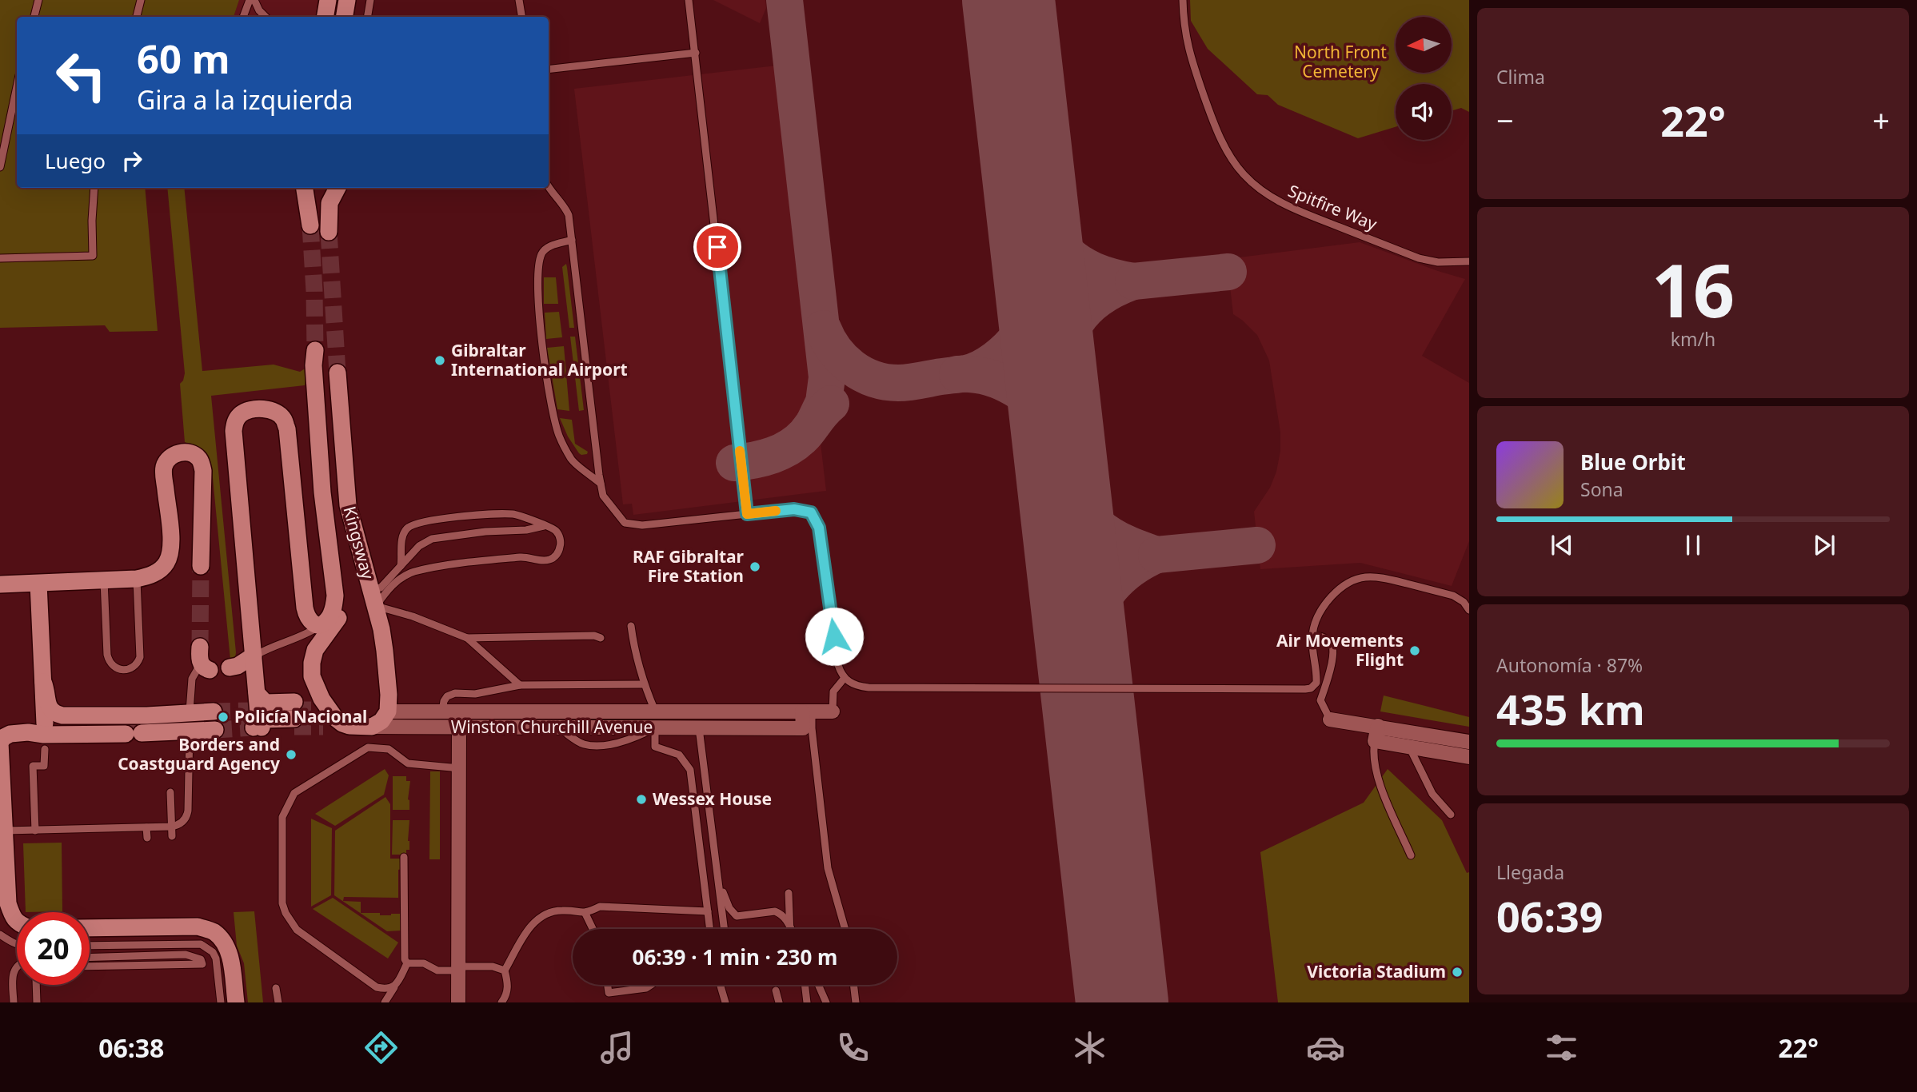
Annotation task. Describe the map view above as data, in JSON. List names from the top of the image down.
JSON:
{
  "streets": {
    "highway": ["Kingsway", "Winston Churchill Avenue"],
    "lane": ["Spitfire Way"]
  },
  "crossings": [
    ["Kingsway", "Winston Churchill Avenue"]
  ],
  "parks": ["North Front Cemetery"],
  "places": [
    "Gibraltar International Airport",
    "RAF Gibraltar Fire Station",
    "Air Movements Flight",
    "Policía Nacional",
    "Borders and Coastguard Agency",
    "Wessex House",
    "Victoria Stadium"
  ],
  "north": "left",
  "page": {
    "tile": [
      "Clima",
      ["16", "km/h"],
      ["Autonomía · 87%", "435 km"],
      ["Llegada", "06:39"]
    ],
    "turn": ["60 m", "Gira a la izquierda"],
    "heat": ["−", "22°", "+"],
    "then": "Luego",
    "song": ["Blue Orbit", "Sona"],
    "limit": "20",
    "trip": "06:39 · 1 min · 230 m",
    "tabs": ["06:38", "22°"]
  }
}
